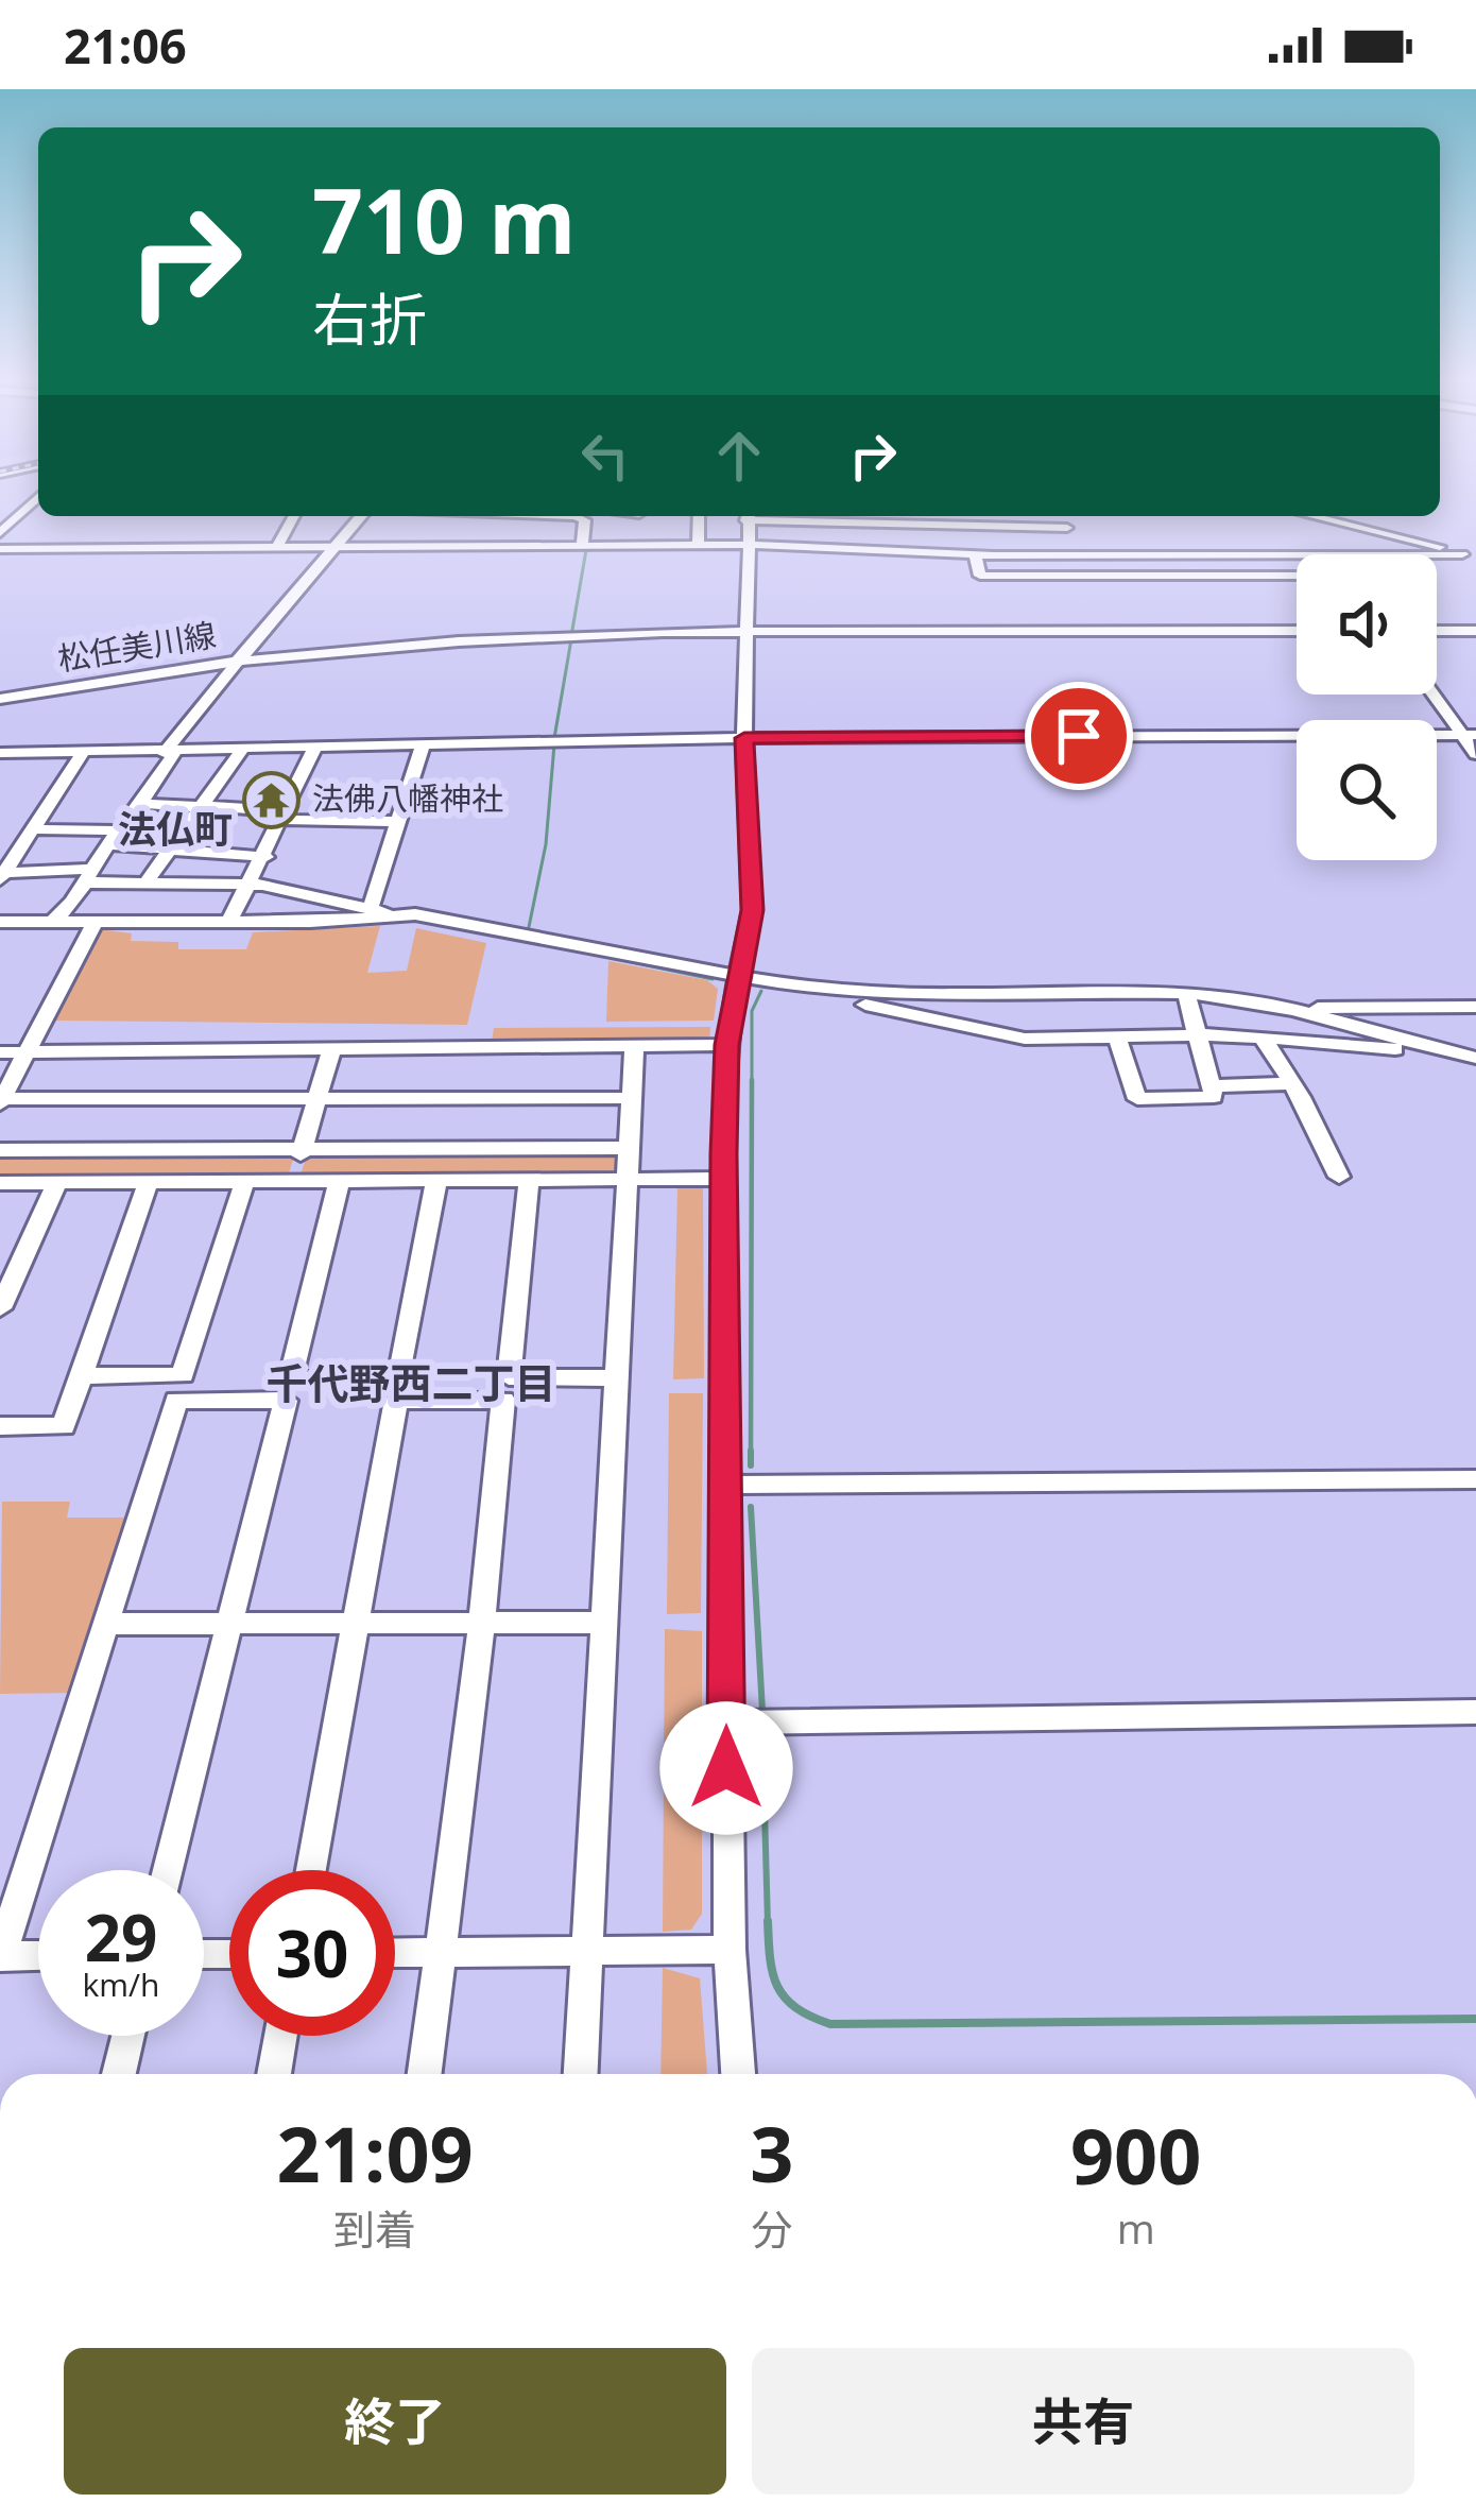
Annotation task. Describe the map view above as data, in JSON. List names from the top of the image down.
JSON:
{
  "streets": {
    "main road": ["松任美川線"]
  },
  "districts": ["法仏町", "千代野西二丁目"],
  "places": {
    "temple": ["法佛八幡神社"]
  },
  "page": {
    "status": "21:06",
    "turn": ["710 m", "右折"],
    "speed": "29 km/h",
    "limit": "30",
    "eta": [
      "21:09",
      "到着",
      "3",
      "分",
      "900",
      "m"
    ],
    "buttons": ["終了", "共有"]
  }
}
